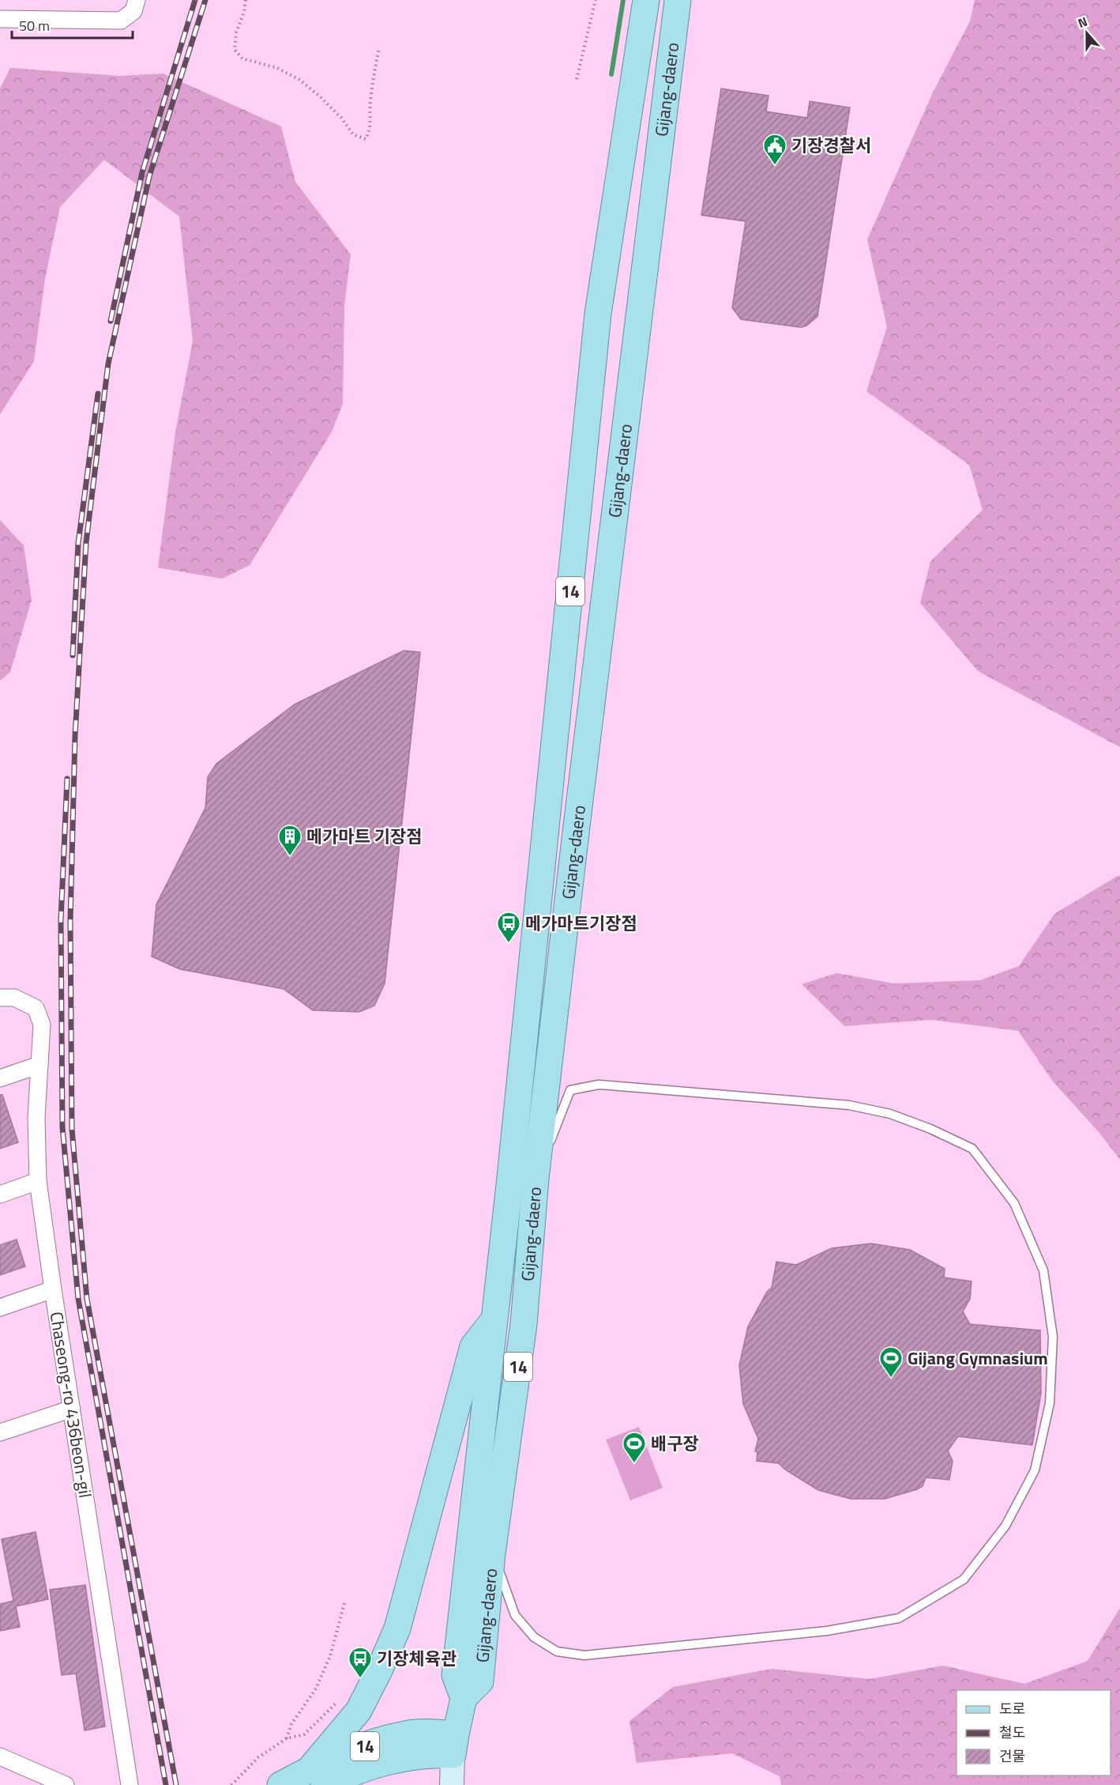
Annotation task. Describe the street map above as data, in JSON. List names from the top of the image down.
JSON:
{
  "streets": {
    "main road": ["Gijang-daero", "14"],
    "street": ["Chaseong-ro 436beon-gil"]
  },
  "places": {
    "public building": ["기장경찰서"],
    "building": ["메가마트 기장점"],
    "bus stop": ["메가마트기장점", "기장체육관"],
    "sports": ["Gijang Gymnasium", "배구장"]
  },
  "legend": ["도로", "철도", "건물"],
  "scale_bar": "50 m",
  "north": "top"
}
